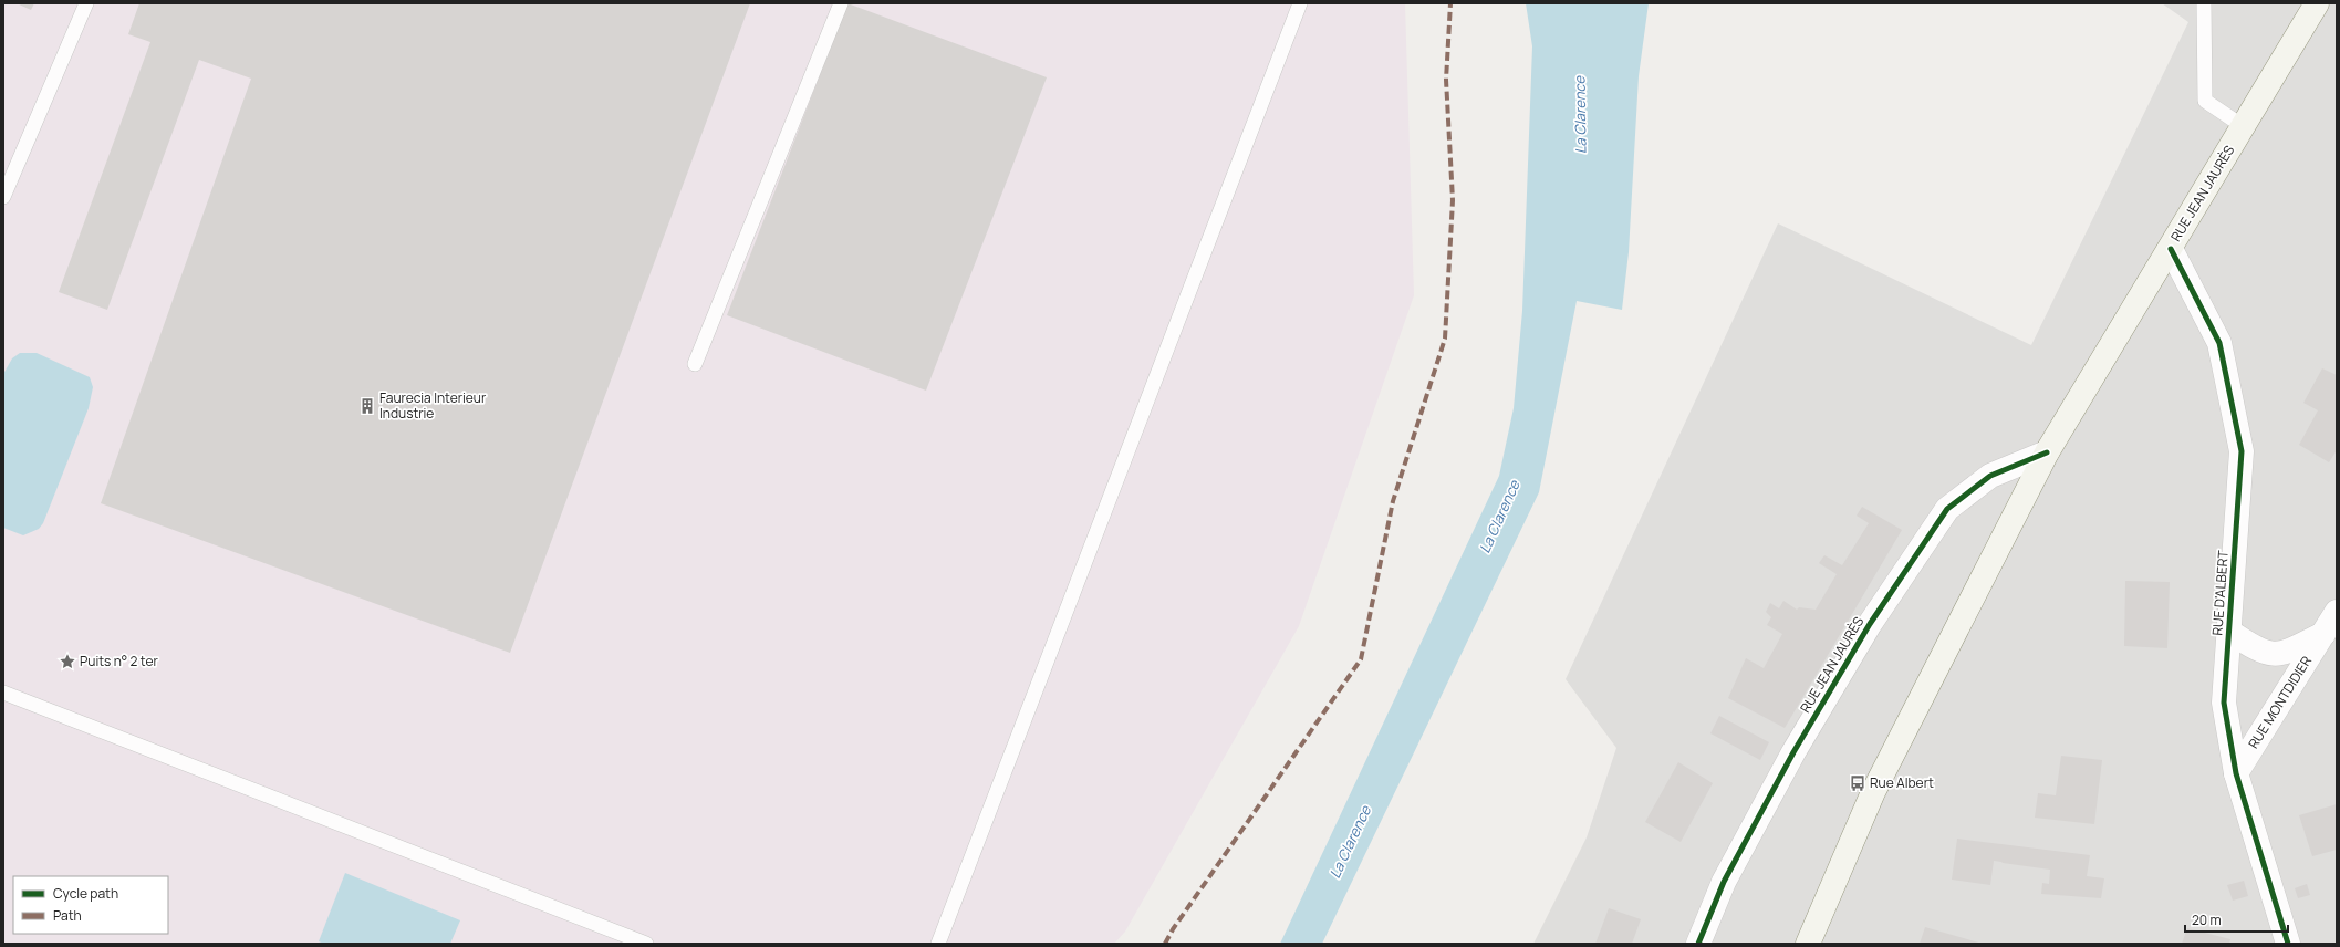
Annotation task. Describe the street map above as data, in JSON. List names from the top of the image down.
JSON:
{
  "streets": {
    "main road": ["RUE JEAN JAURÈS"],
    "street": ["RUE D'ALBERT", "RUE MONTDIDIER"]
  },
  "crossings": [
    ["RUE JEAN JAURÈS", "RUE D'ALBERT"],
    ["RUE D'ALBERT", "RUE MONTDIDIER"]
  ],
  "water": ["La Clarence"],
  "places": {
    "building": ["Faurecia Interieur Industrie"],
    "place": ["Puits n° 2 ter"],
    "bus stop": ["Rue Albert"]
  },
  "legend": ["Cycle path", "Path"],
  "scale_bar": "20 m"
}
